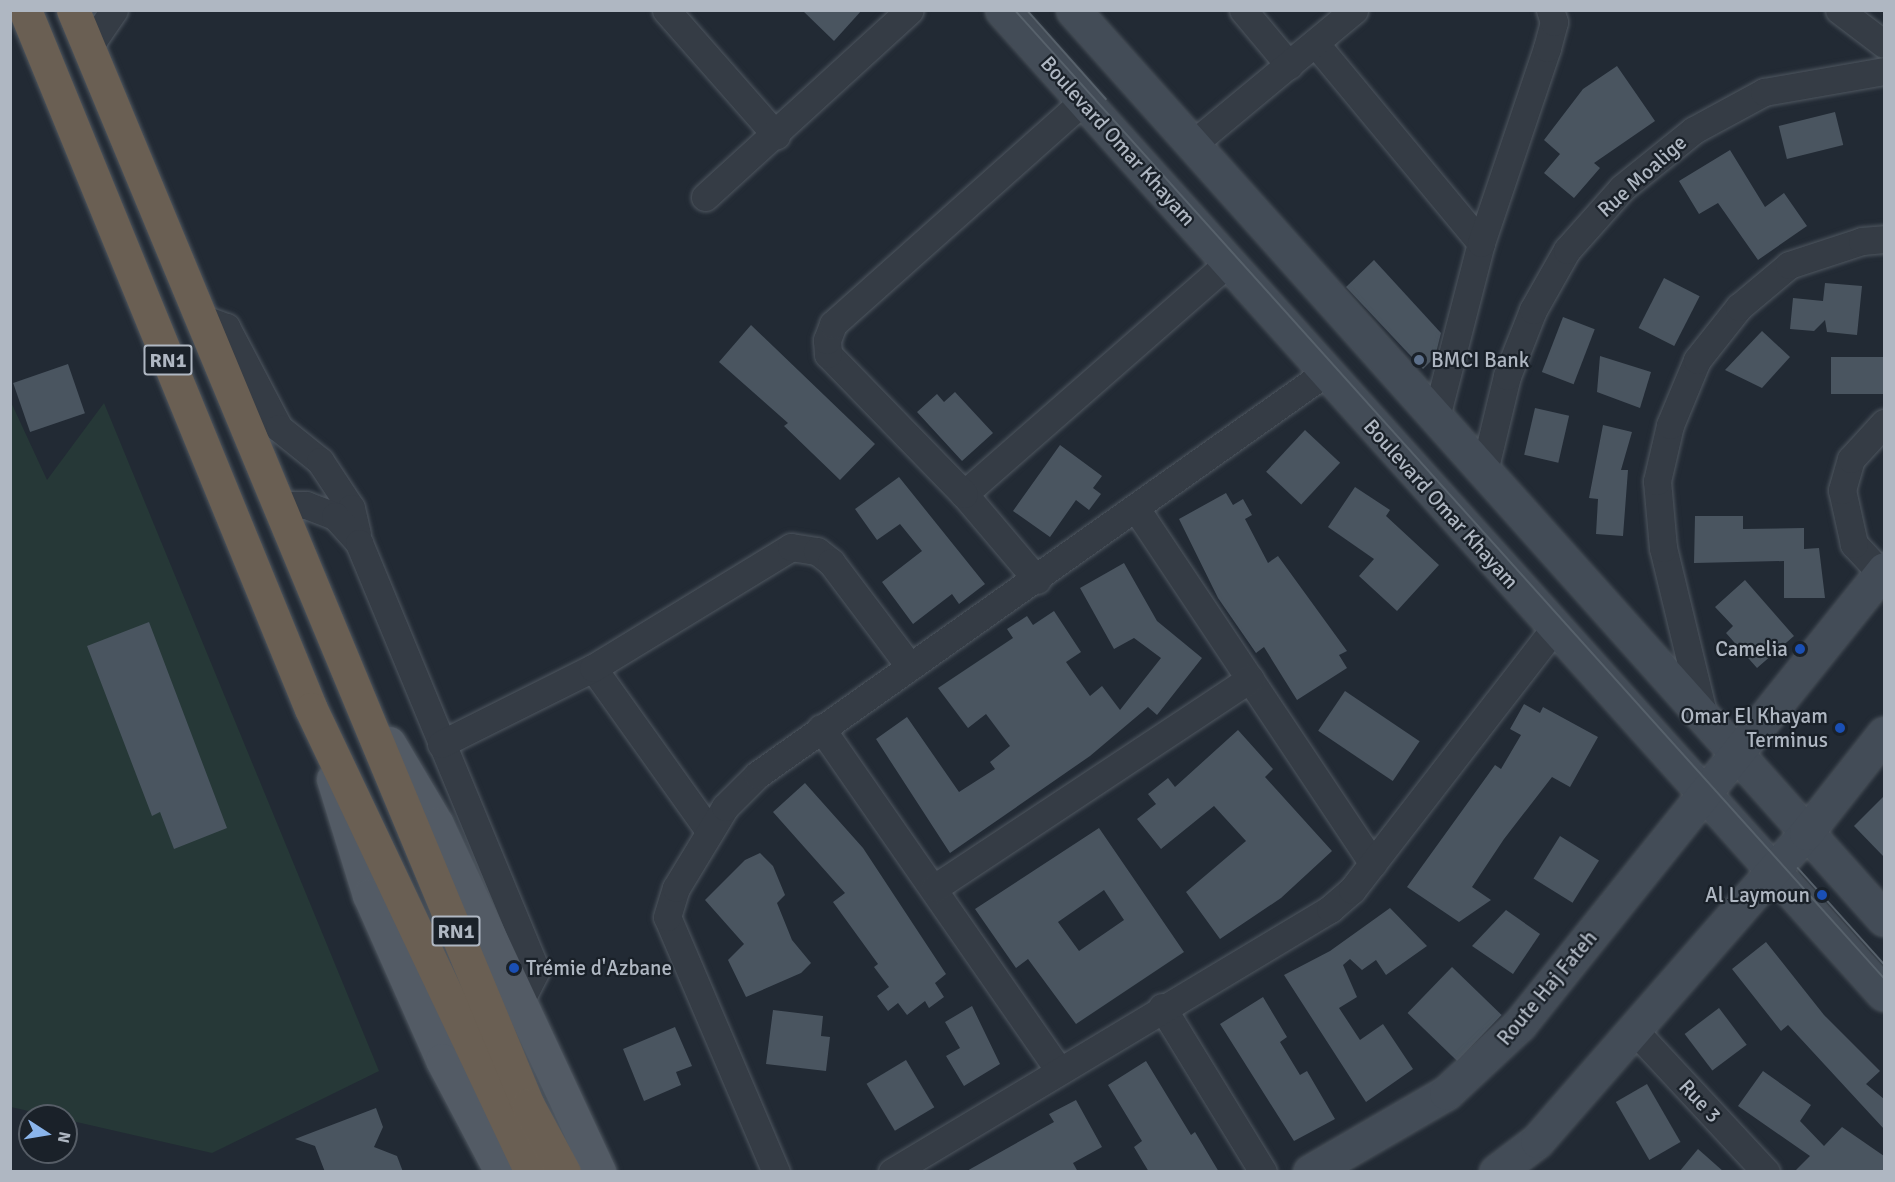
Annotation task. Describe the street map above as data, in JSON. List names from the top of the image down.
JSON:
{
  "streets": {
    "highway": ["RN1"],
    "street": [
      "Boulevard Omar Khayam",
      "Rue Moalige",
      "Route Haj Fateh",
      "Rue 3"
    ]
  },
  "crossings": [
    ["Boulevard Omar Khayam", "Route Haj Fateh"]
  ],
  "places": [
    "BMCI Bank",
    "Camelia",
    "Omar El Khayam Terminus",
    "Al Laymoun",
    "Trémie d'Azbane"
  ],
  "north": "right"
}
